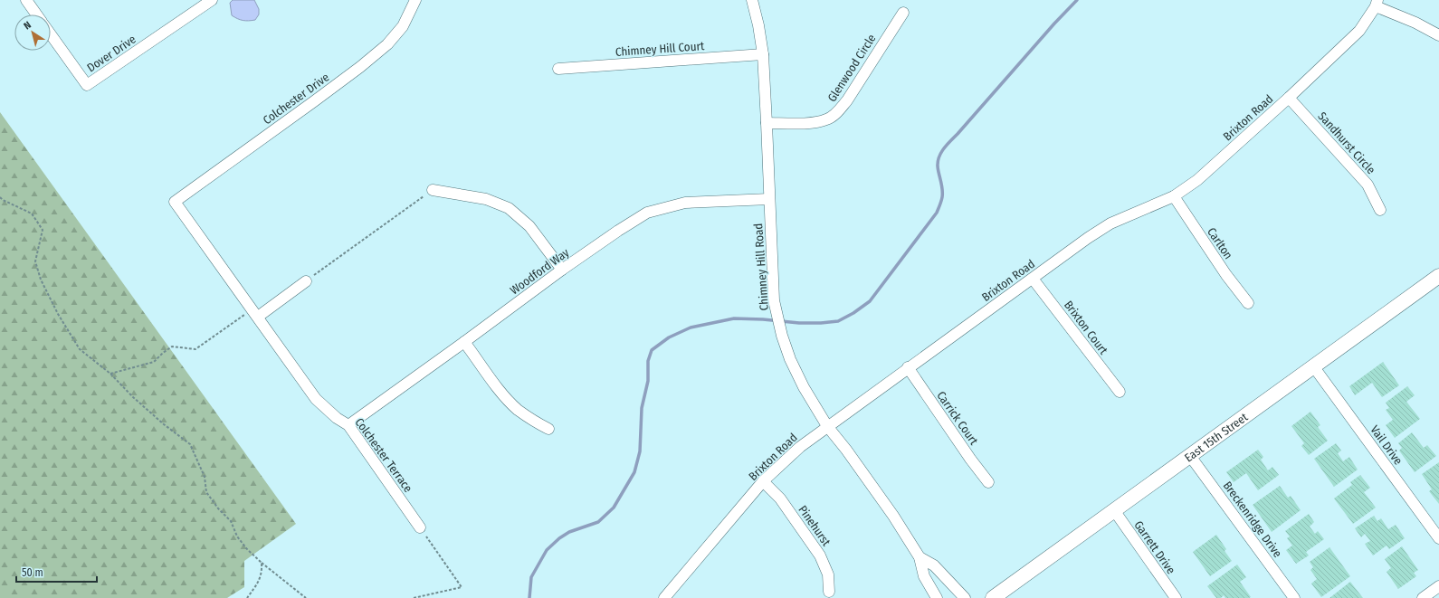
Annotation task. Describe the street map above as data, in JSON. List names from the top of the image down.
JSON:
{
  "streets": {
    "main road": ["East 15th Street"],
    "street": [
      "Chimney Hill Court",
      "Dover Drive",
      "Glenwood Circle",
      "Colchester Drive",
      "Brixton Road",
      "Sandhurst Circle",
      "Carlton",
      "Chimney Hill Road",
      "Woodford Way",
      "Brixton Court",
      "Carrick Court",
      "Vail Drive",
      "Colchester Terrace",
      "Breckenridge Drive",
      "Pinehurst",
      "Garrett Drive"
    ]
  },
  "crossings": [
    ["Chimney Hill Court", "Chimney Hill Road"],
    ["Glenwood Circle", "Chimney Hill Road"],
    ["Colchester Drive", "Colchester Terrace"],
    ["Brixton Road", "Sandhurst Circle"],
    ["Brixton Road", "Carlton"],
    ["Brixton Road", "Chimney Hill Road"],
    ["Brixton Road", "Brixton Court"],
    ["Brixton Road", "Carrick Court"],
    ["Brixton Road", "Pinehurst"],
    ["Chimney Hill Road", "Woodford Way"],
    ["Woodford Way", "Colchester Terrace"],
    ["East 15th Street", "Vail Drive"],
    ["East 15th Street", "Breckenridge Drive"],
    ["East 15th Street", "Garrett Drive"]
  ],
  "scale_bar": "50 m",
  "north": "top left"
}
